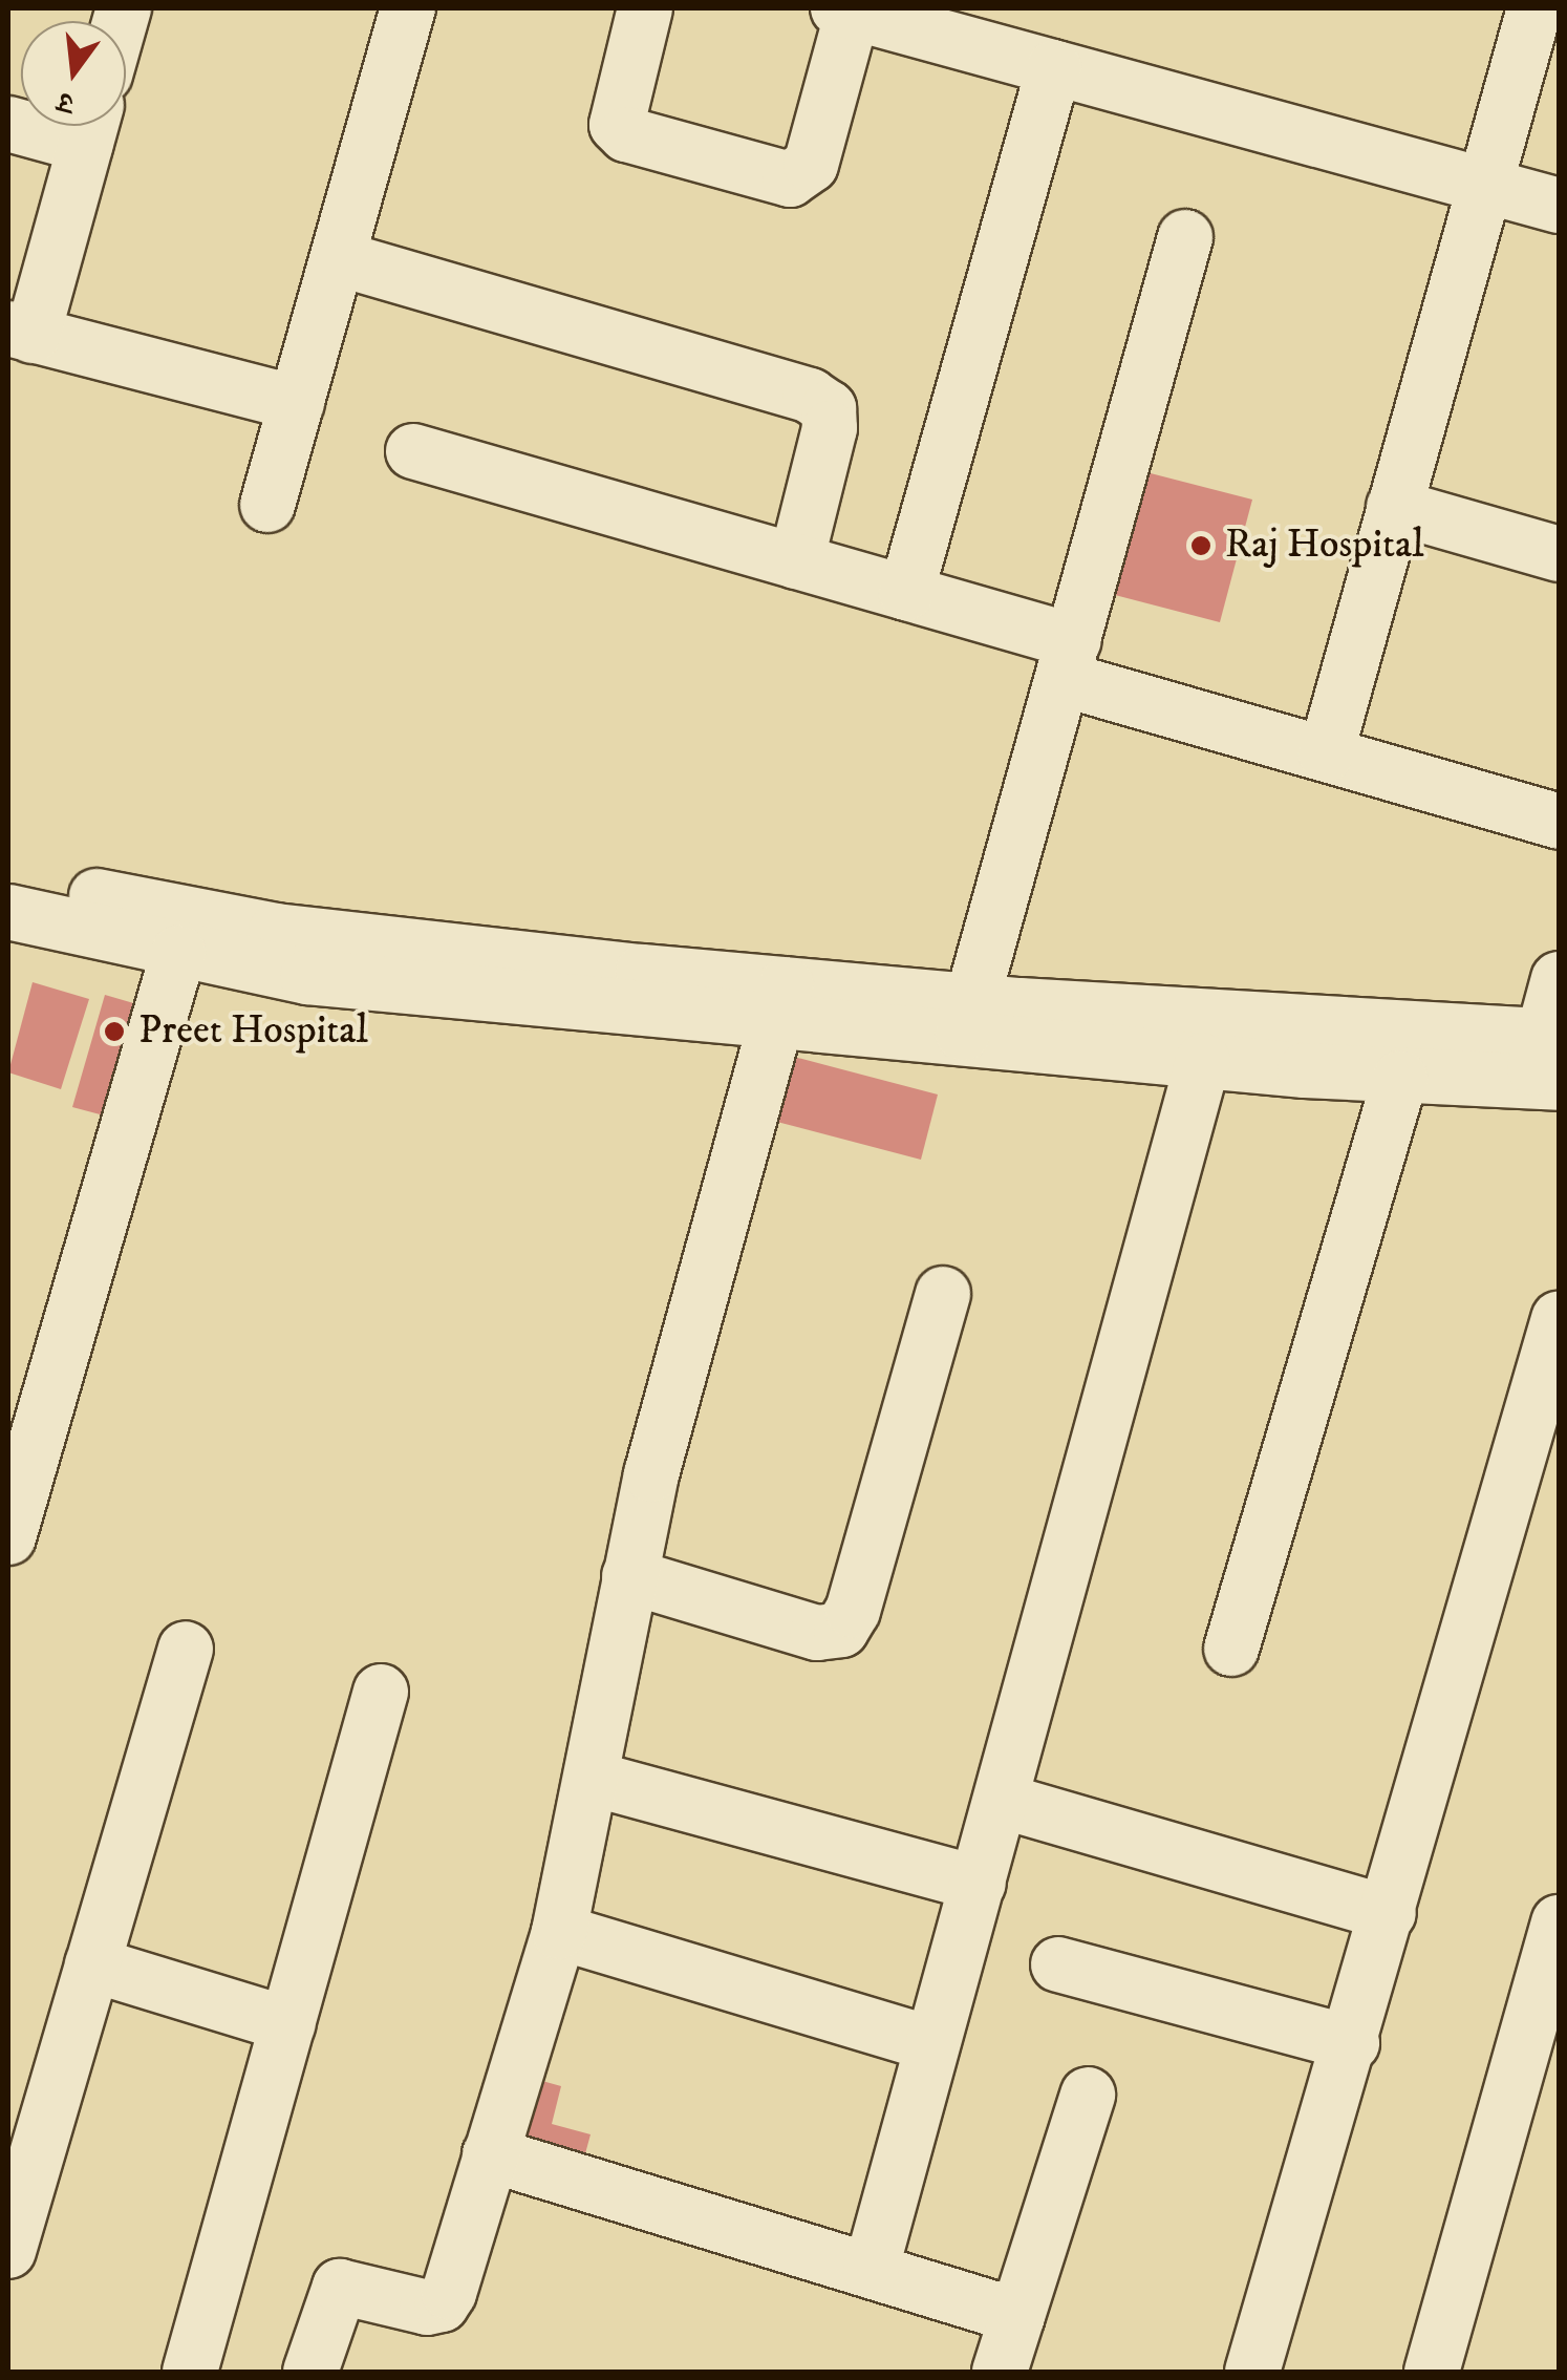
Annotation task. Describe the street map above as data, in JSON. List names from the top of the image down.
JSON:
{
  "places": ["Raj Hospital", "Preet Hospital"],
  "north": "bottom"
}
